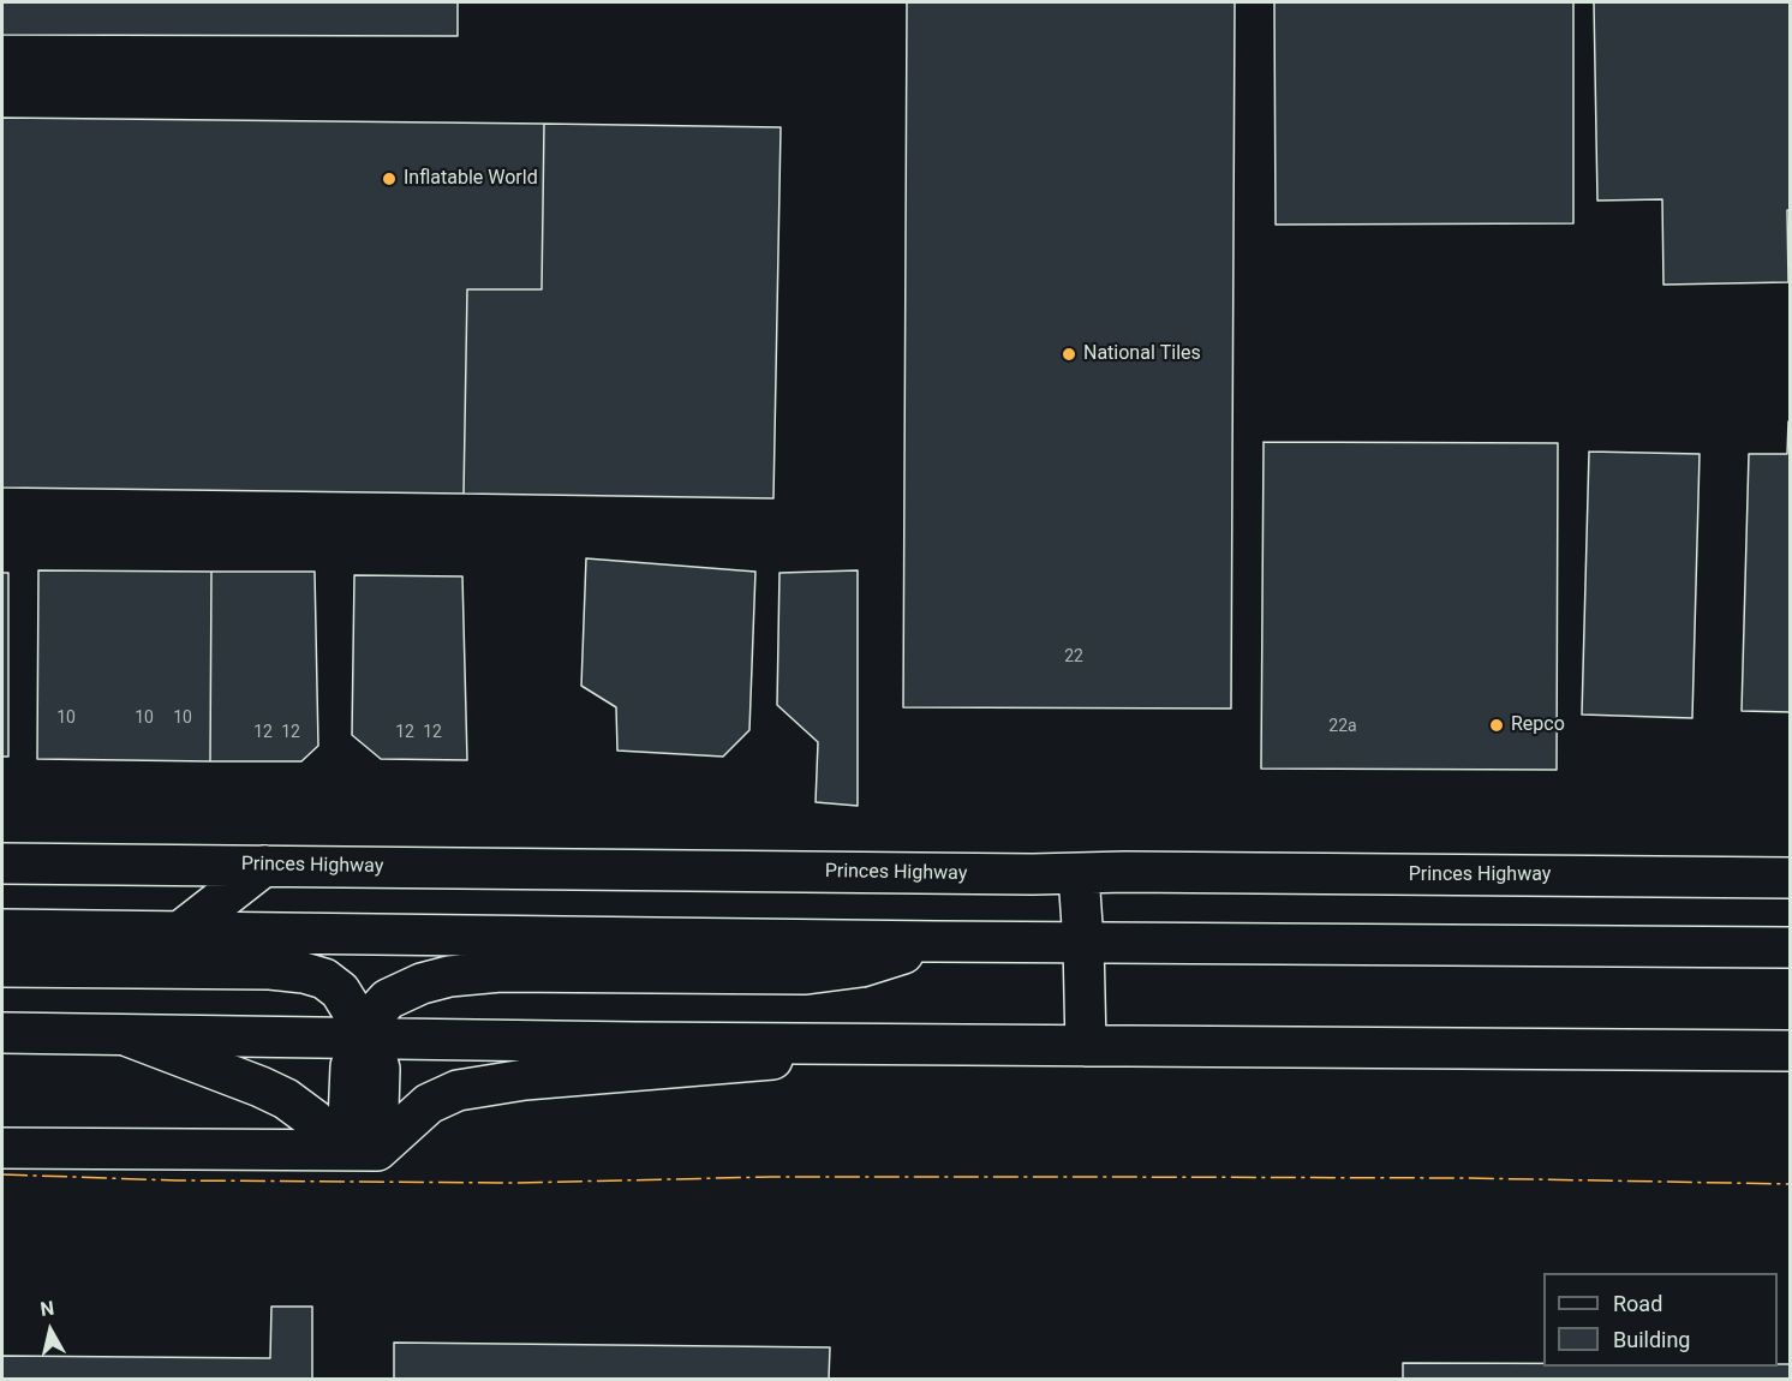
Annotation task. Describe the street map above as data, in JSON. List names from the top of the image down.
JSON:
{
  "streets": {
    "main road": ["Princes Highway"]
  },
  "places": ["Inflatable World", "National Tiles", "Repco"],
  "house_numbers": [
    "22",
    "10",
    "10",
    "10",
    "22a",
    "12",
    "12",
    "12",
    "12"
  ],
  "legend": ["Road", "Building"],
  "north": "top"
}
